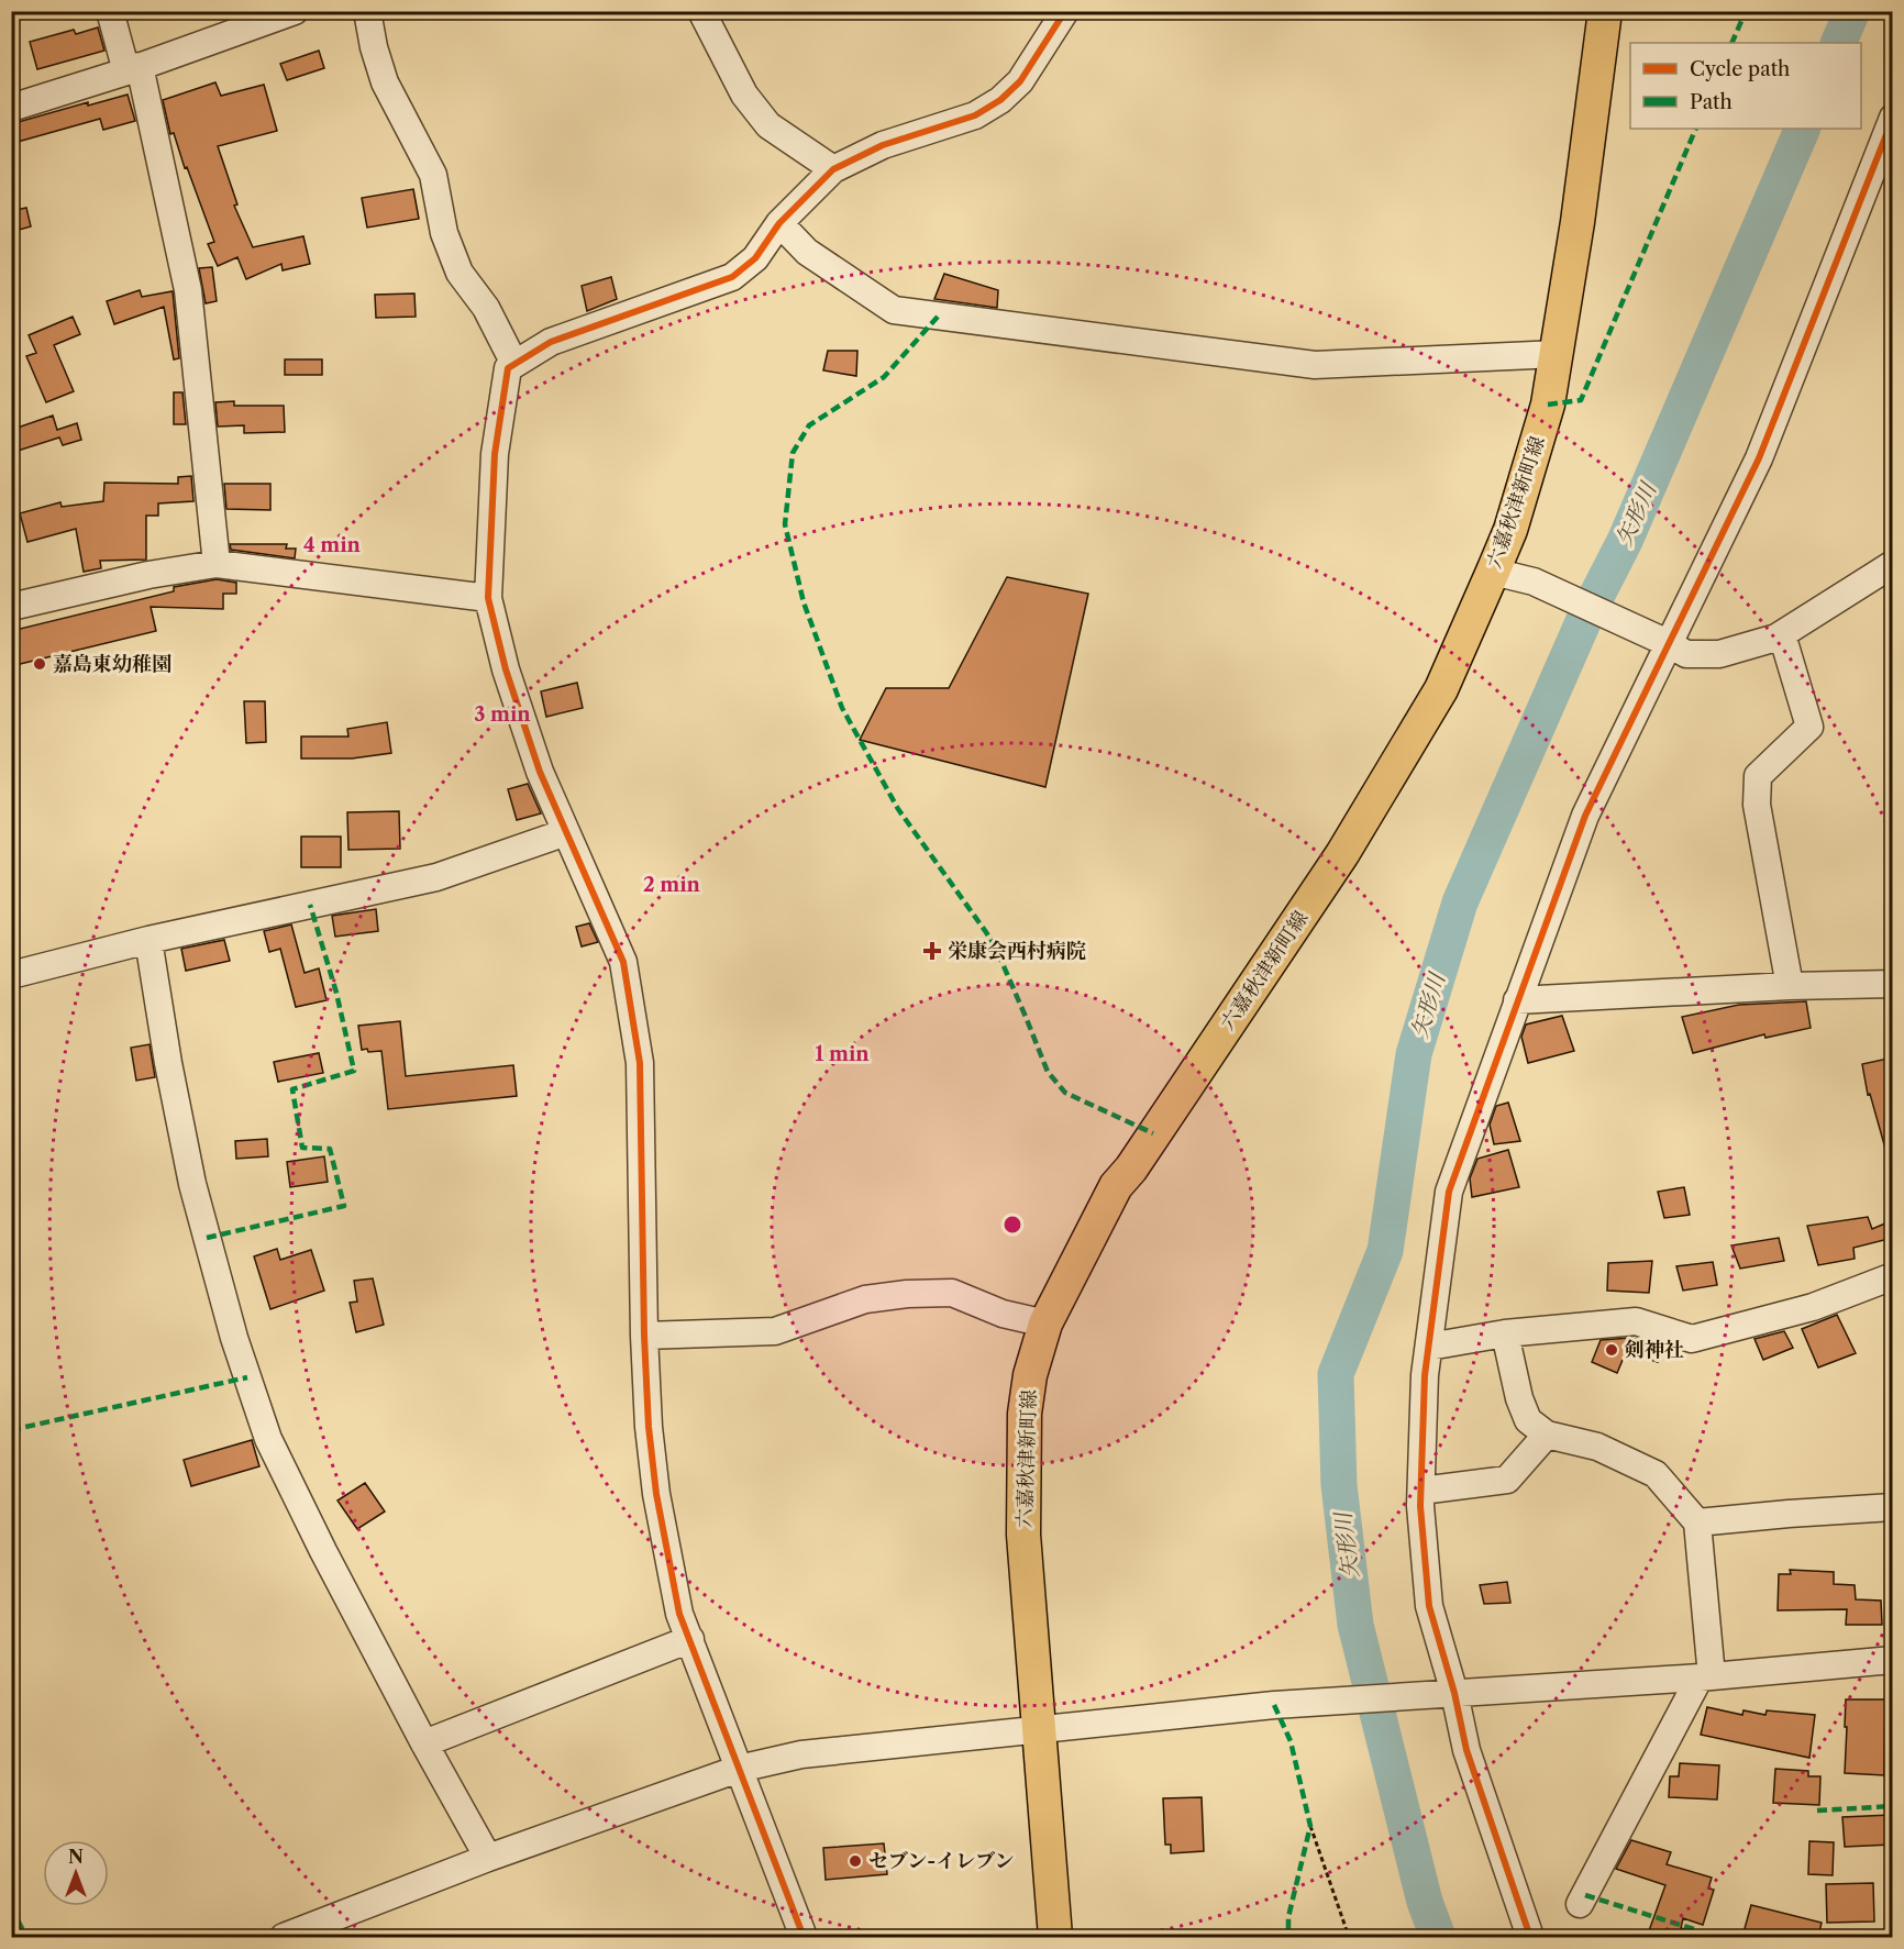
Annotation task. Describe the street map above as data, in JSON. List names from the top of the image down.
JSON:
{
  "streets": {
    "main road": ["六嘉秋津新町線"]
  },
  "water": ["矢形川"],
  "places": {
    "other": ["嘉島東幼稚園", "剣神社", "セブン-イレブン"],
    "health": ["栄康会西村病院"]
  },
  "legend": ["Cycle path", "Path"],
  "north": "top",
  "rings": [
    "4 min",
    "3 min",
    "2 min",
    "1 min"
  ]
}
